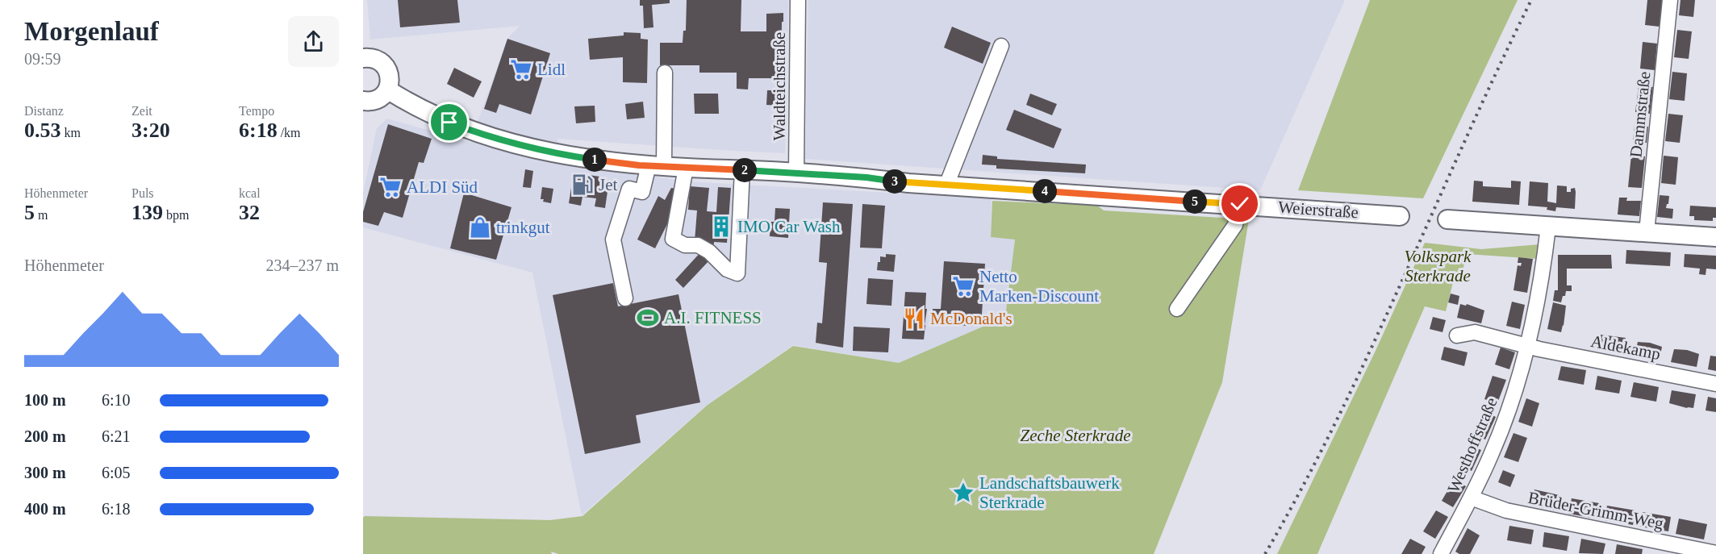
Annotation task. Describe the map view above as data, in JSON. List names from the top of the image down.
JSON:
{
  "streets": {
    "main road": ["Weierstraße"],
    "street": [
      "Waldteichstraße",
      "Dammstraße",
      "Aldekamp",
      "Westhoffstraße",
      "Brüder-Grimm-Weg"
    ]
  },
  "crossings": [
    ["Waldteichstraße", "Weierstraße"],
    ["Aldekamp", "Westhoffstraße"],
    ["Westhoffstraße", "Brüder-Grimm-Weg"]
  ],
  "parks": ["Volkspark Sterkrade", "Zeche Sterkrade"],
  "places": {
    "supermarket": ["Lidl", "ALDI Süd", "Netto Marken-Discount"],
    "fuel station": ["Jet"],
    "building": ["IMO Car Wash"],
    "shop": ["trinkgut"],
    "sports": ["A.I. FITNESS"],
    "restaurant": ["McDonald's"],
    "place": ["Landschaftsbauwerk Sterkrade"]
  },
  "page": {
    "heading": ["Morgenlauf", "09:59"],
    "stats": [
      ["Distanz", "0.53 km"],
      ["Zeit", "3:20"],
      ["Tempo", "6:18 /km"],
      ["Höhenmeter", "5 m"],
      ["Puls", "139 bpm"],
      ["kcal", "32"]
    ],
    "pins": [
      "1",
      "2",
      "3",
      "4",
      "5"
    ],
    "chart": ["Höhenmeter", "234–237 m"],
    "list": [
      {
        "name": "100 m",
        "note": "6:10"
      },
      {
        "name": "200 m",
        "note": "6:21"
      },
      {
        "name": "300 m",
        "note": "6:05"
      },
      {
        "name": "400 m",
        "note": "6:18"
      }
    ]
  }
}
